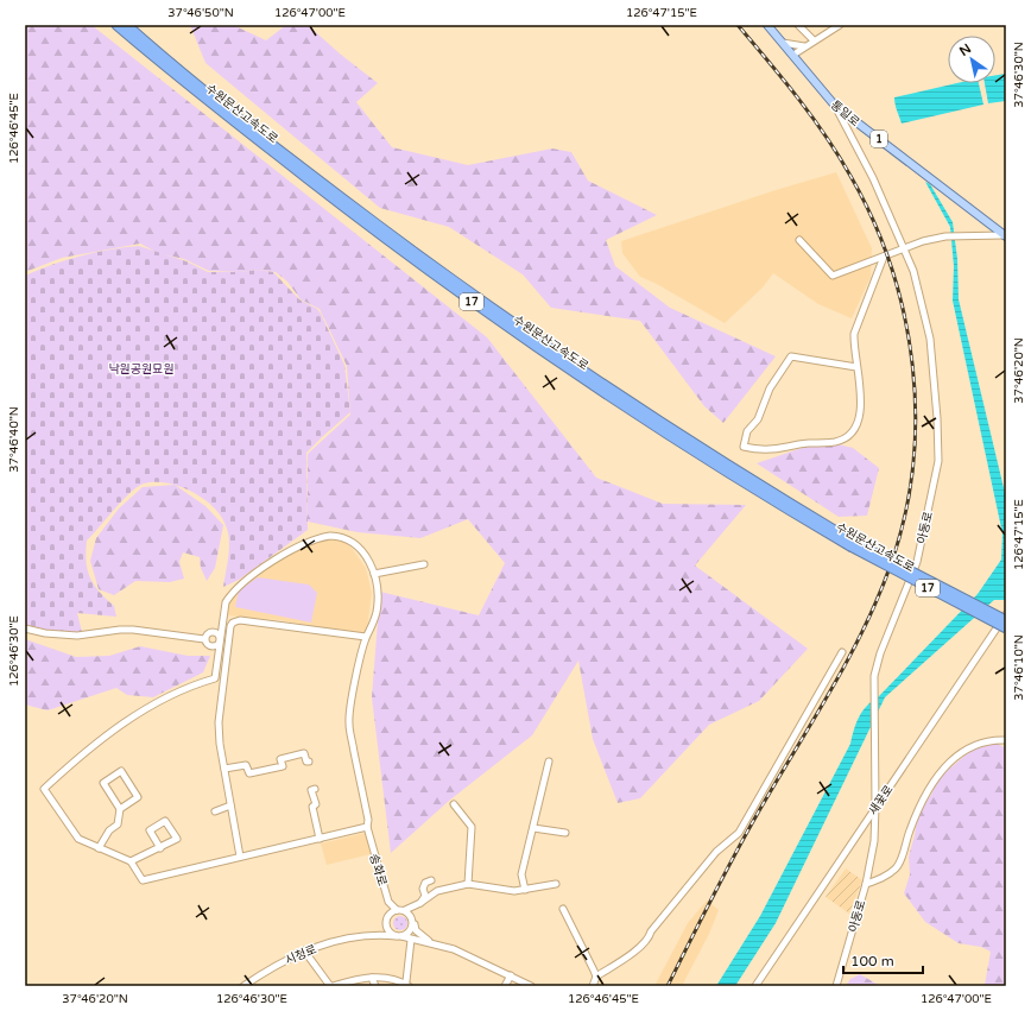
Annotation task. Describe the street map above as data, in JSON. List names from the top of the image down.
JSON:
{
  "streets": {
    "highway": ["수원문산고속도로", "17"],
    "main road": ["통일로", "1"],
    "street": [
      "아동로",
      "새꽃로",
      "송화로",
      "시청로"
    ]
  },
  "crossings": [
    ["통일로", "아동로"],
    ["아동로", "새꽃로"],
    ["송화로", "시청로"]
  ],
  "parks": ["낙원공원묘원"],
  "scale_bar": "100 m",
  "north": "top left",
  "coordinates": [
    "37°46'50\"N",
    "126°47'00\"E",
    "126°47'15\"E",
    "37°46'30\"N",
    "126°46'45\"E",
    "37°46'20\"N",
    "37°46'40\"N",
    "126°46'30\"E",
    "37°46'10\"N"
  ]
}
